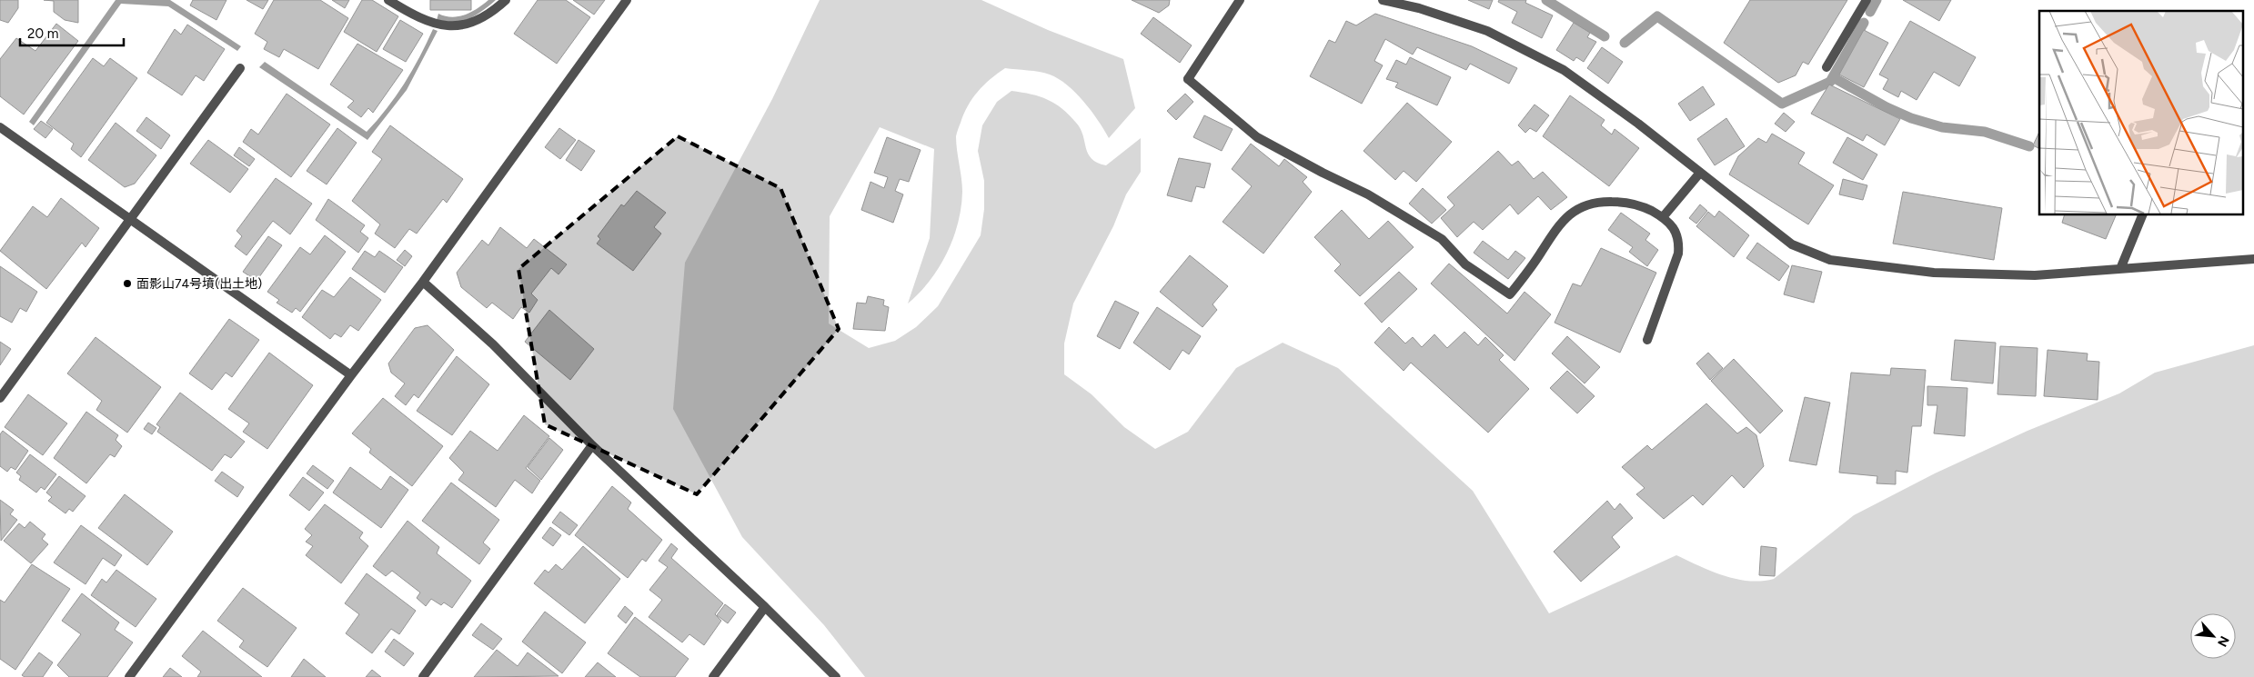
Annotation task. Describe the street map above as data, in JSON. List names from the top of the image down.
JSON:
{
  "places": ["面影山74号墳(出土地)"],
  "scale_bar": "20 m",
  "north": "bottom right"
}
